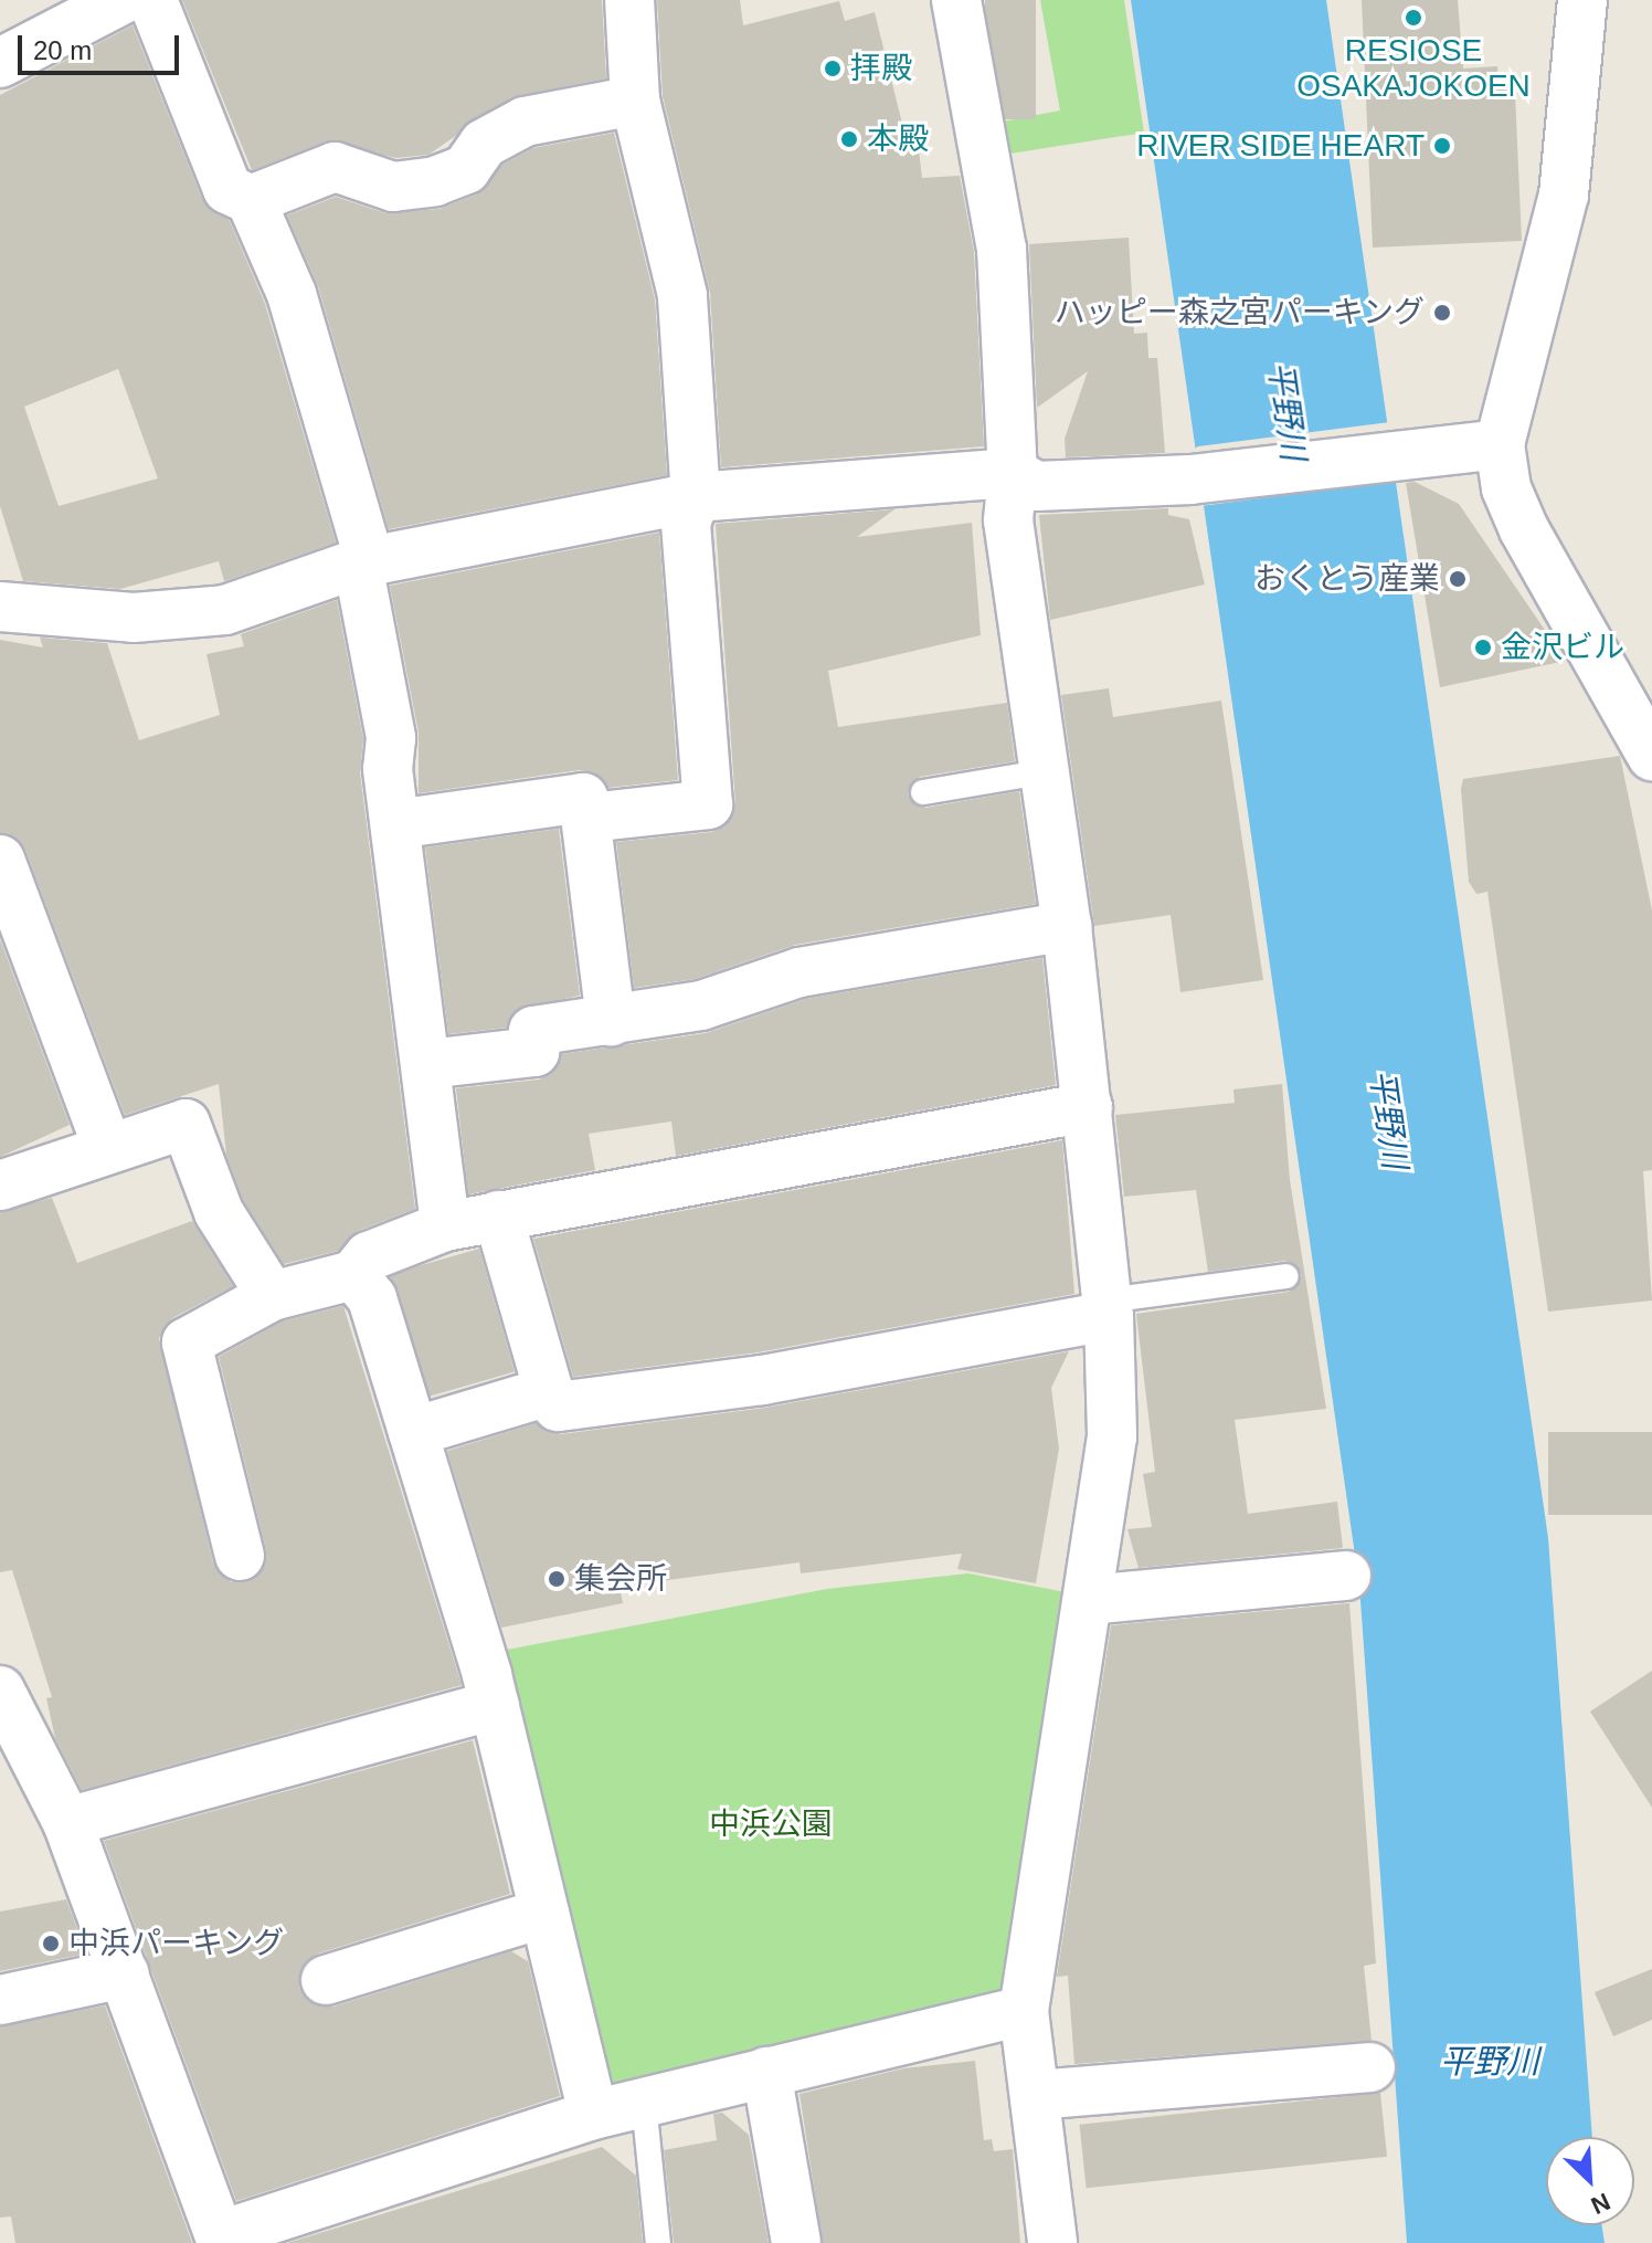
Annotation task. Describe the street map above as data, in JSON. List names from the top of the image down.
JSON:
{
  "water": ["平野川"],
  "parks": ["中浜公園"],
  "places": [
    "RESIOSE OSAKAJOKOEN",
    "拝殿",
    "本殿",
    "RIVER SIDE HEART",
    "ハッピー森之宮パーキング",
    "おくとう産業",
    "金沢ビル",
    "集会所",
    "中浜パーキング"
  ],
  "scale_bar": "20 m",
  "north": "bottom right"
}
